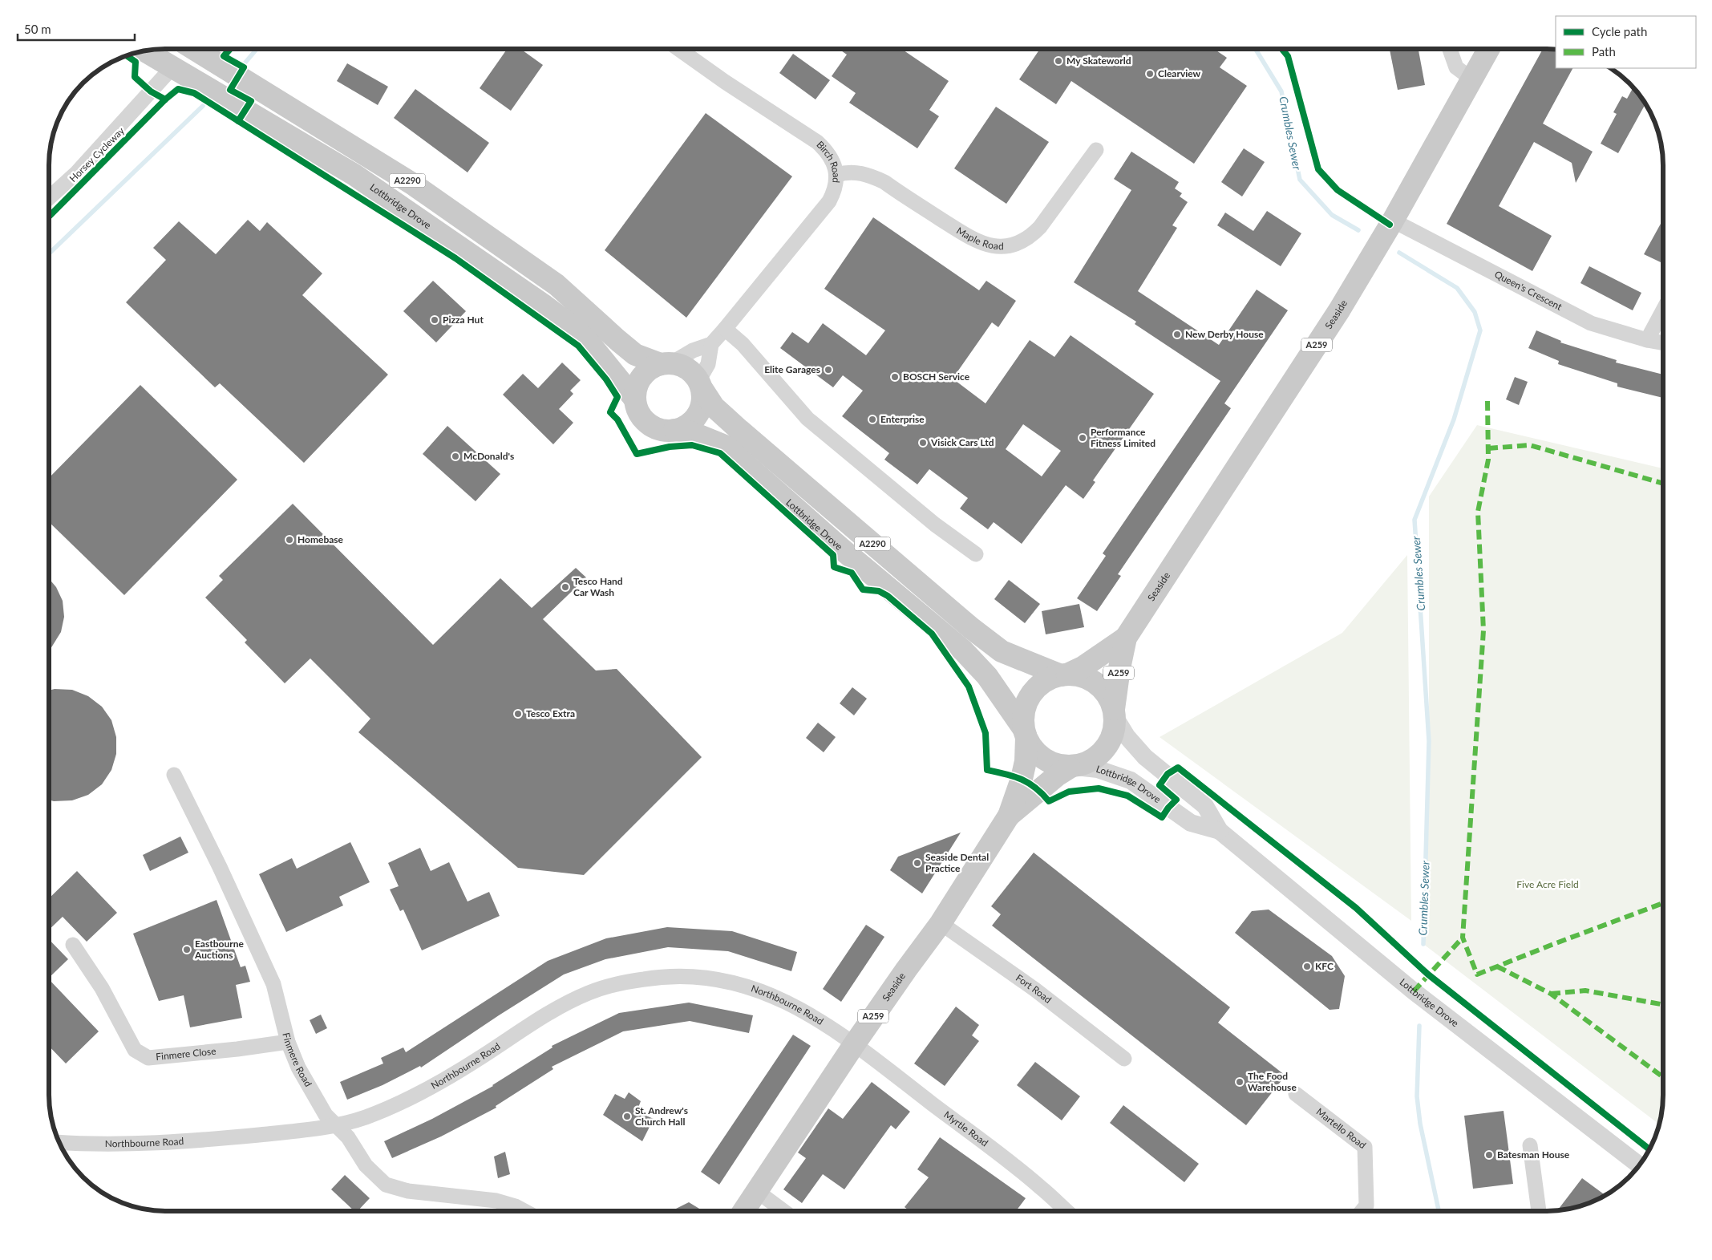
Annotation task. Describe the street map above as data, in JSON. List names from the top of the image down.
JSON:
{
  "streets": {
    "main road": [
      "A2290",
      "Lottbridge Drove",
      "Seaside",
      "A259"
    ],
    "street": [
      "Birch Road",
      "Maple Road",
      "Queen's Crescent",
      "Fort Road",
      "Northbourne Road",
      "Finmere Close",
      "Finmere Road",
      "Myrtle Road",
      "Martello Road"
    ],
    "cycle path": ["Horsey Cycleway"]
  },
  "crossings": [
    ["Birch Road", "A2290"],
    ["Birch Road", "Lottbridge Drove"],
    ["Birch Road", "Maple Road"],
    ["A2290", "Lottbridge Drove"],
    ["A2290", "Seaside"],
    ["Lottbridge Drove", "Seaside"],
    ["Queen's Crescent", "Seaside"],
    ["Seaside", "Fort Road"],
    ["Seaside", "Northbourne Road"],
    ["Seaside", "Myrtle Road"],
    ["Northbourne Road", "Finmere Road"],
    ["Northbourne Road", "Myrtle Road"],
    ["Finmere Close", "Finmere Road"]
  ],
  "water": ["Crumbles Sewer"],
  "parks": ["Five Acre Field"],
  "places": [
    "My Skateworld",
    "Clearview",
    "Pizza Hut",
    "New Derby House",
    "Elite Garages",
    "BOSCH Service",
    "Enterprise",
    "Performance Fitness Limited",
    "Visick Cars Ltd",
    "McDonald's",
    "Homebase",
    "Tesco Hand Car Wash",
    "Tesco Extra",
    "Seaside Dental Practice",
    "Eastbourne Auctions",
    "KFC",
    "The Food Warehouse",
    "St. Andrew's Church Hall",
    "Batesman House"
  ],
  "legend": ["Cycle path", "Path"],
  "scale_bar": "50 m"
}
